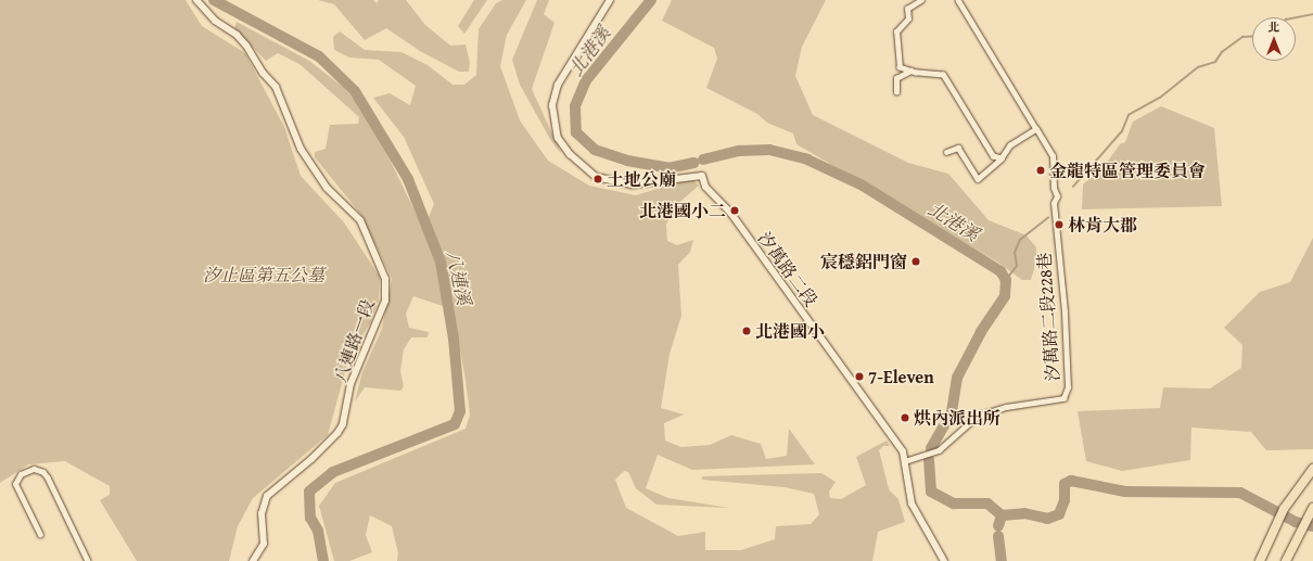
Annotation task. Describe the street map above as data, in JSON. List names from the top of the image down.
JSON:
{
  "streets": {
    "street": ["汐萬路二段", "汐萬路二段228巷", "八連路一段"]
  },
  "crossings": [
    ["汐萬路二段", "汐萬路二段228巷"]
  ],
  "water": ["北港溪", "八連溪"],
  "parks": ["汐止區第五公墓"],
  "places": [
    "金龍特區管理委員會",
    "土地公廟",
    "北港國小二",
    "林肯大郡",
    "宸穩鋁門窗",
    "北港國小",
    "7-Eleven",
    "烘內派出所"
  ],
  "north": "top"
}
